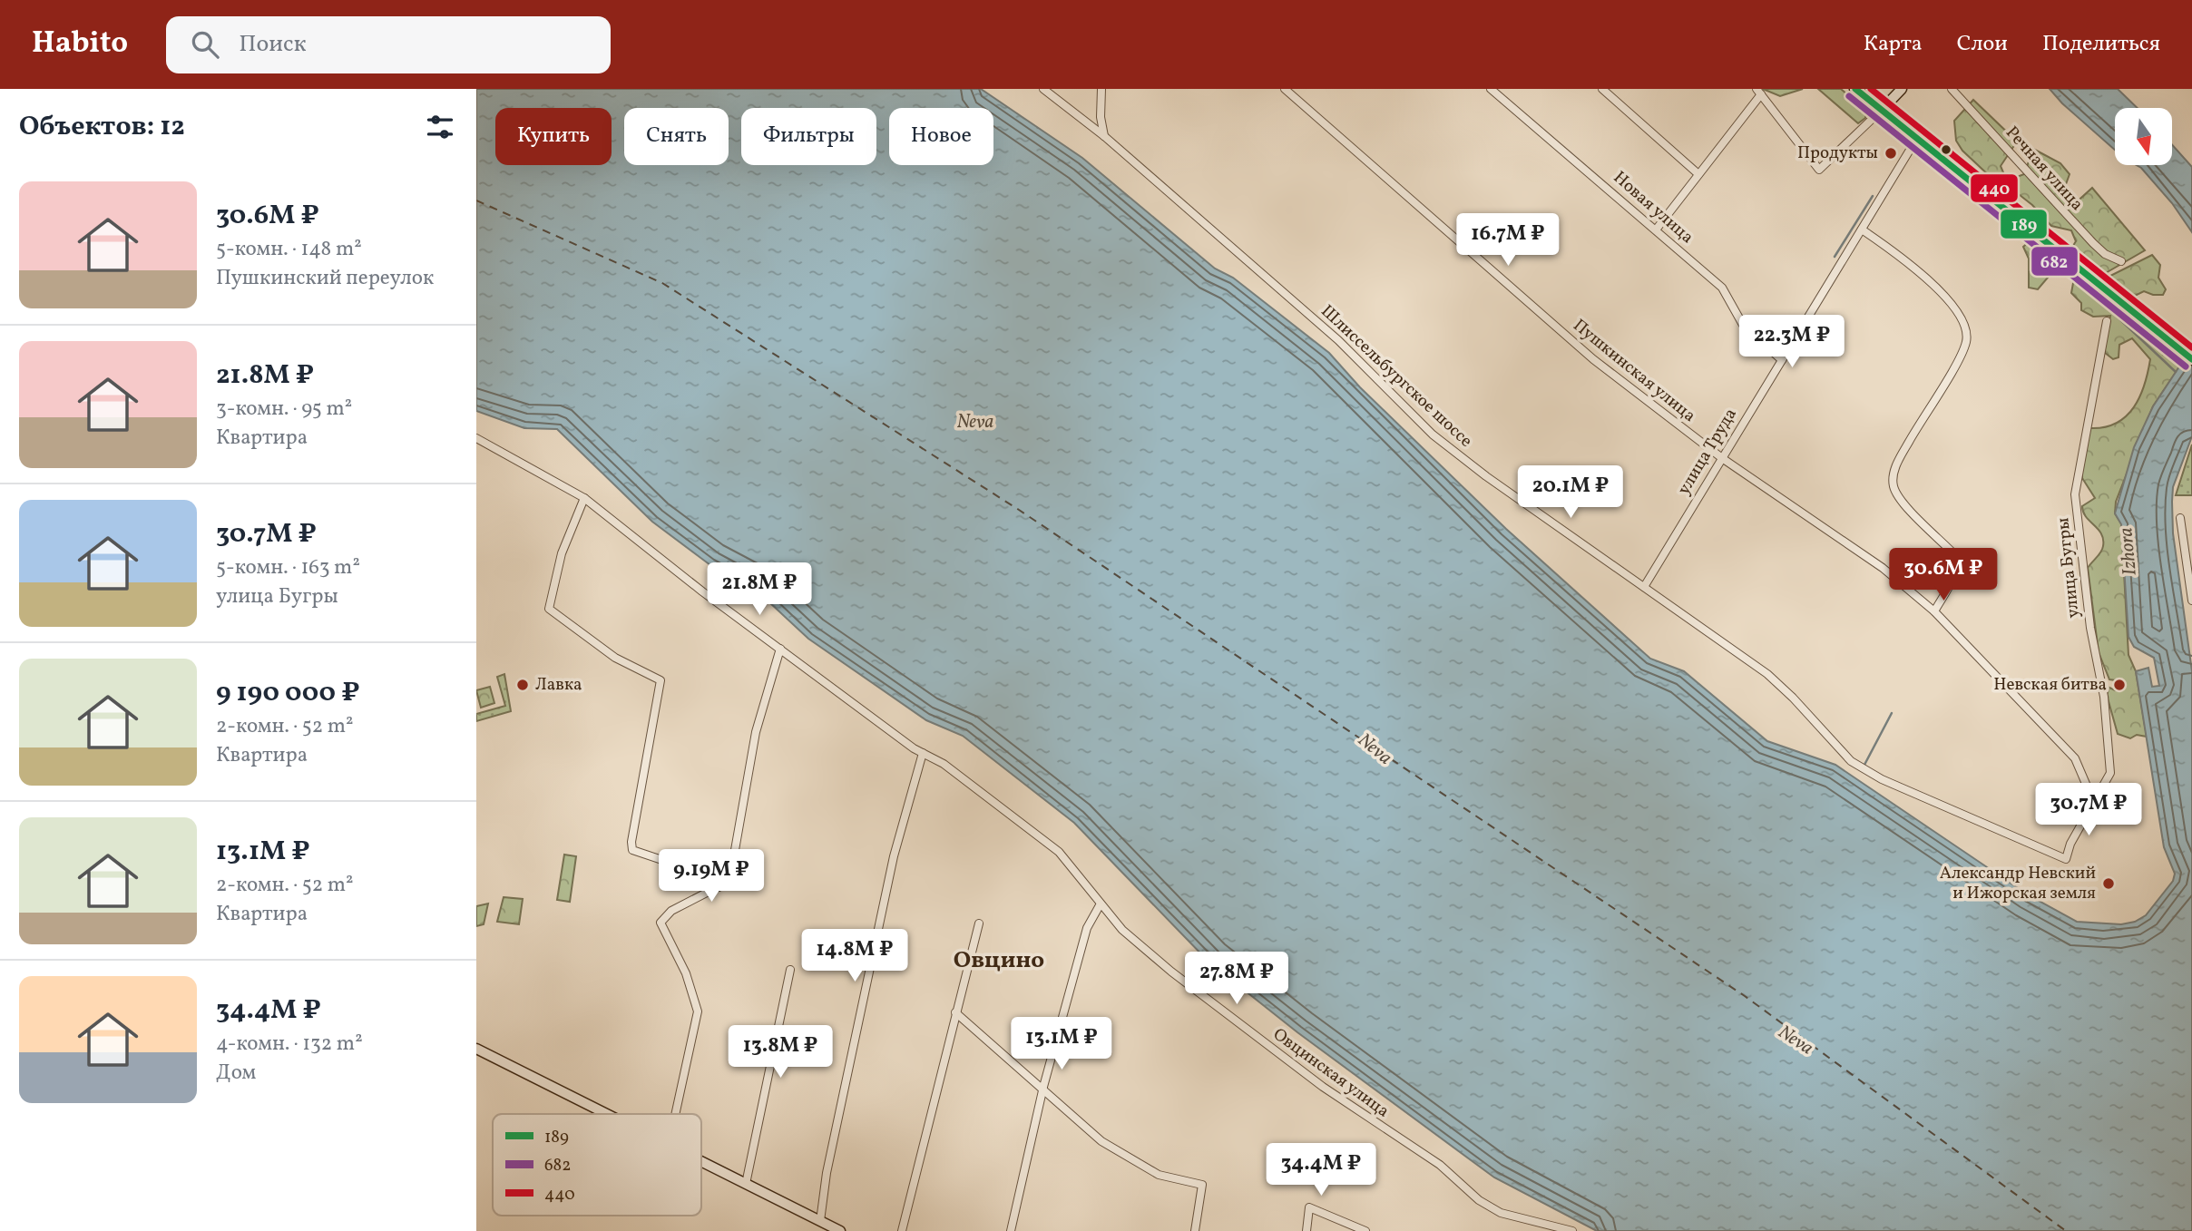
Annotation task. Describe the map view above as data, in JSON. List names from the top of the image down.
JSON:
{
  "streets": {
    "street": [
      "Речная улица",
      "Новая улица",
      "Пушкинская улица",
      "Шлиссельбургское шоссе",
      "улица Труда",
      "улица Бугры",
      "Овцинская улица"
    ]
  },
  "crossings": [
    ["Новая улица", "улица Труда"],
    ["Пушкинская улица", "улица Труда"],
    ["Пушкинская улица", "улица Бугры"],
    ["Шлиссельбургское шоссе", "улица Труда"],
    ["Шлиссельбургское шоссе", "улица Бугры"]
  ],
  "districts": ["Овцино"],
  "water": ["Neva", "Izhora"],
  "places": [
    "Продукты",
    "Лавка",
    "Невская битва",
    "Александр Невский и Ижорская земля"
  ],
  "lines": ["transit line 189", "transit line 440", "transit line 682"],
  "legend": ["189", "682", "440"],
  "north": "bottom",
  "page": {
    "header": "Habito",
    "search": "Поиск",
    "nav": ["Карта", "Слои", "Поделиться"],
    "heading": "Объектов: 12",
    "chip": [
      "Купить",
      "Снять",
      "Фильтры",
      "Новое"
    ],
    "list": [
      {
        "name": "30.6M ₽",
        "note": "5-комн. · 148 m² · Пушкинский переулок"
      },
      {
        "name": "21.8M ₽",
        "note": "3-комн. · 95 m² · Квартира"
      },
      {
        "name": "30.7M ₽",
        "note": "5-комн. · 163 m² · улица Бугры"
      },
      {
        "name": "9 190 000 ₽",
        "note": "2-комн. · 52 m² · Квартира"
      },
      {
        "name": "13.1M ₽",
        "note": "2-комн. · 52 m² · Квартира"
      },
      {
        "name": "34.4M ₽",
        "note": "4-комн. · 132 m² · Дом"
      }
    ],
    "price": [
      "16.7M ₽",
      "22.3M ₽",
      "20.1M ₽",
      "30.6M ₽",
      "21.8M ₽",
      "30.7M ₽",
      "9.19M ₽",
      "14.8M ₽",
      "27.8M ₽",
      "13.1M ₽",
      "13.8M ₽",
      "34.4M ₽"
    ]
  }
}
